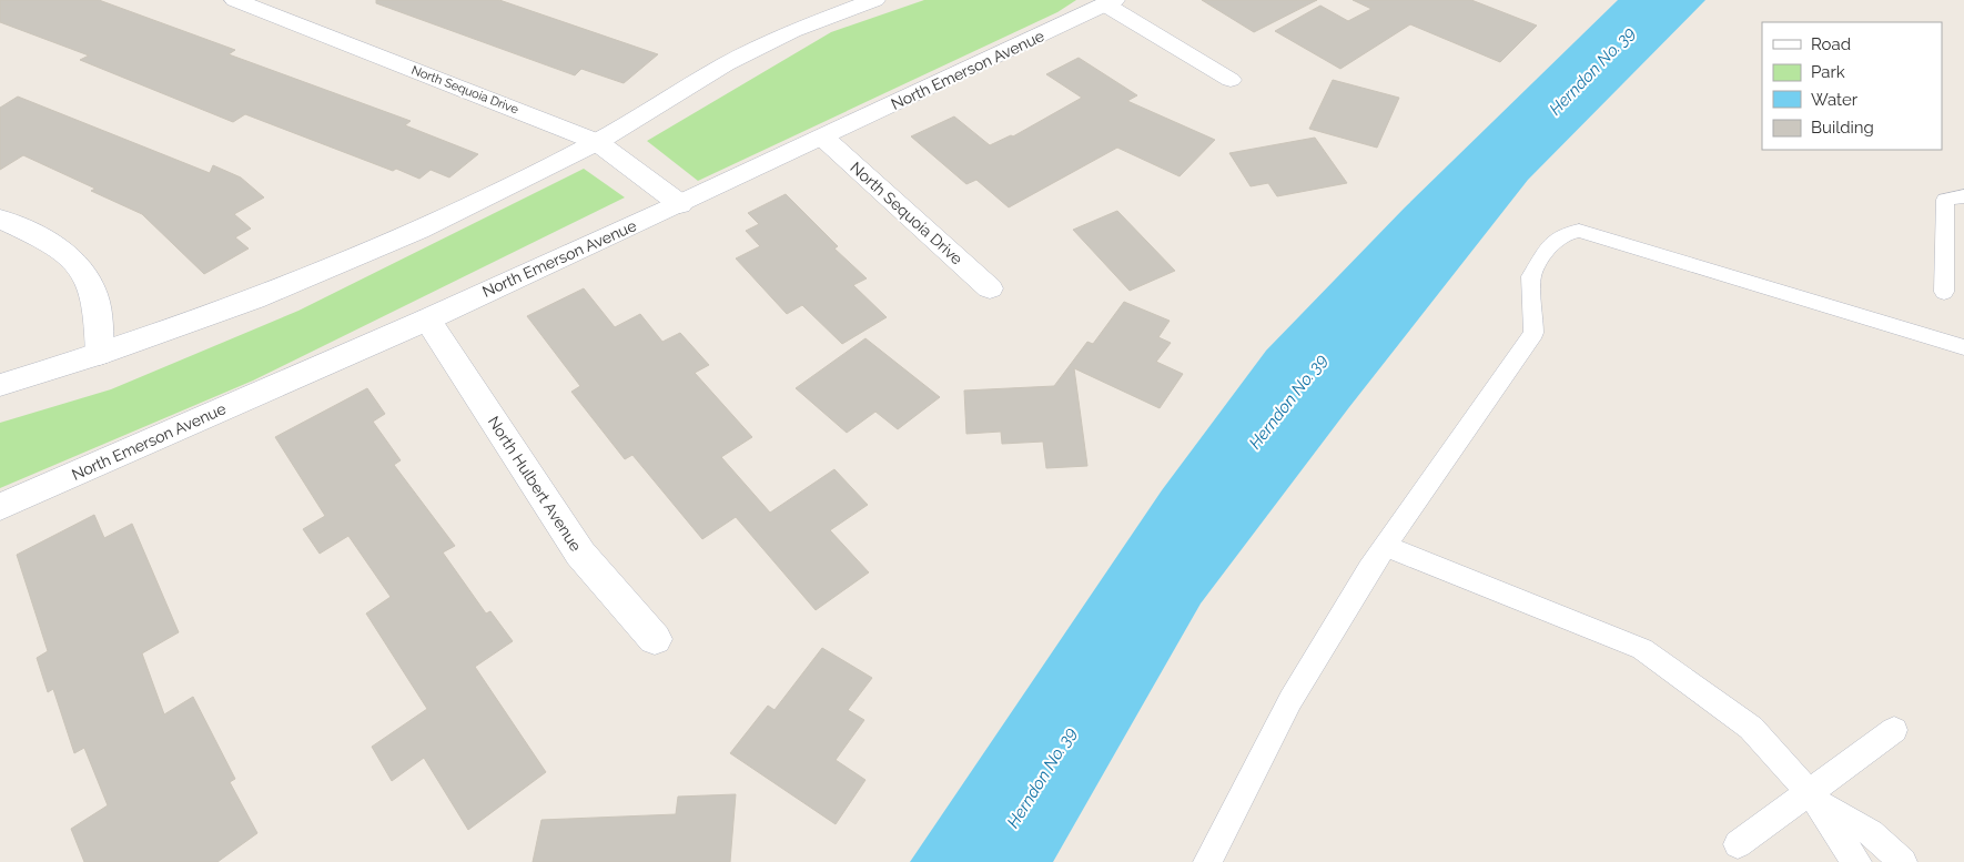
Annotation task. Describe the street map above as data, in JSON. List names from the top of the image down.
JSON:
{
  "streets": {
    "street": ["North Emerson Avenue", "North Sequoia Drive", "North Hulbert Avenue"]
  },
  "crossings": [
    ["North Emerson Avenue", "North Sequoia Drive"],
    ["North Emerson Avenue", "North Hulbert Avenue"]
  ],
  "water": ["Herndon No. 39"],
  "legend": [
    "Road",
    "Park",
    "Water",
    "Building"
  ]
}
